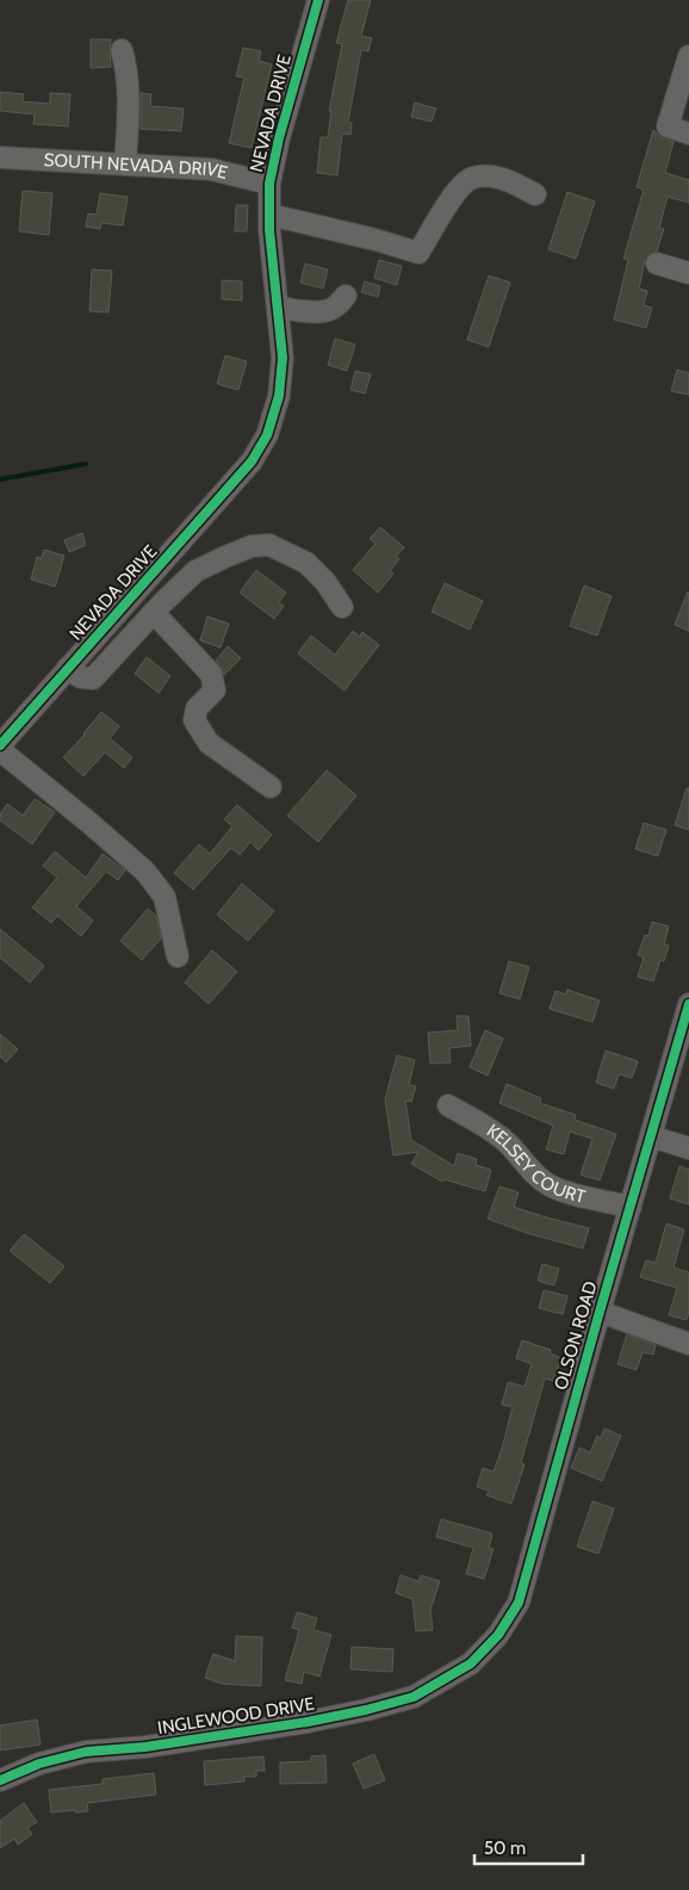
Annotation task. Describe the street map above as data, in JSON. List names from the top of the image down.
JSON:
{
  "streets": {
    "street": [
      "NEVADA DRIVE",
      "SOUTH NEVADA DRIVE",
      "KELSEY COURT",
      "OLSON ROAD",
      "INGLEWOOD DRIVE"
    ]
  },
  "crossings": [
    ["NEVADA DRIVE", "SOUTH NEVADA DRIVE"],
    ["KELSEY COURT", "OLSON ROAD"],
    ["OLSON ROAD", "INGLEWOOD DRIVE"]
  ],
  "scale_bar": "50 m"
}
